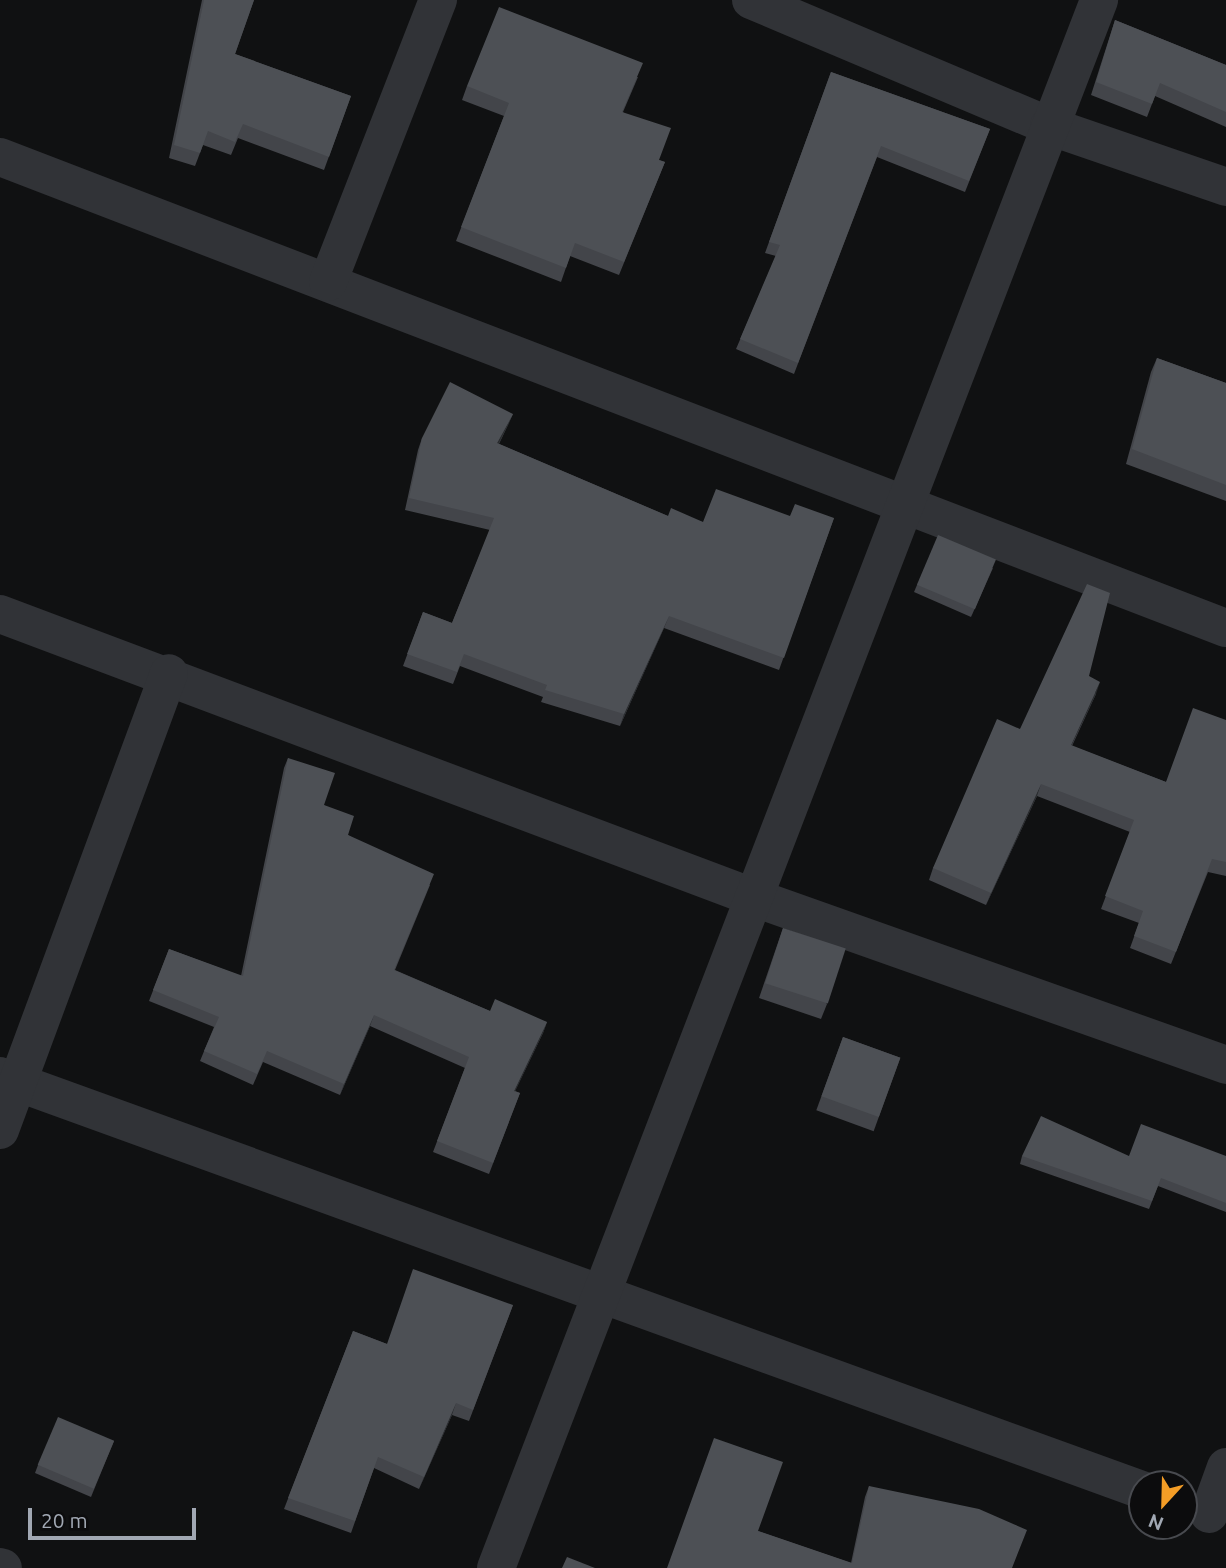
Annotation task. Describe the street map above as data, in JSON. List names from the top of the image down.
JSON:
{
  "scale_bar": "20 m",
  "north": "bottom"
}
